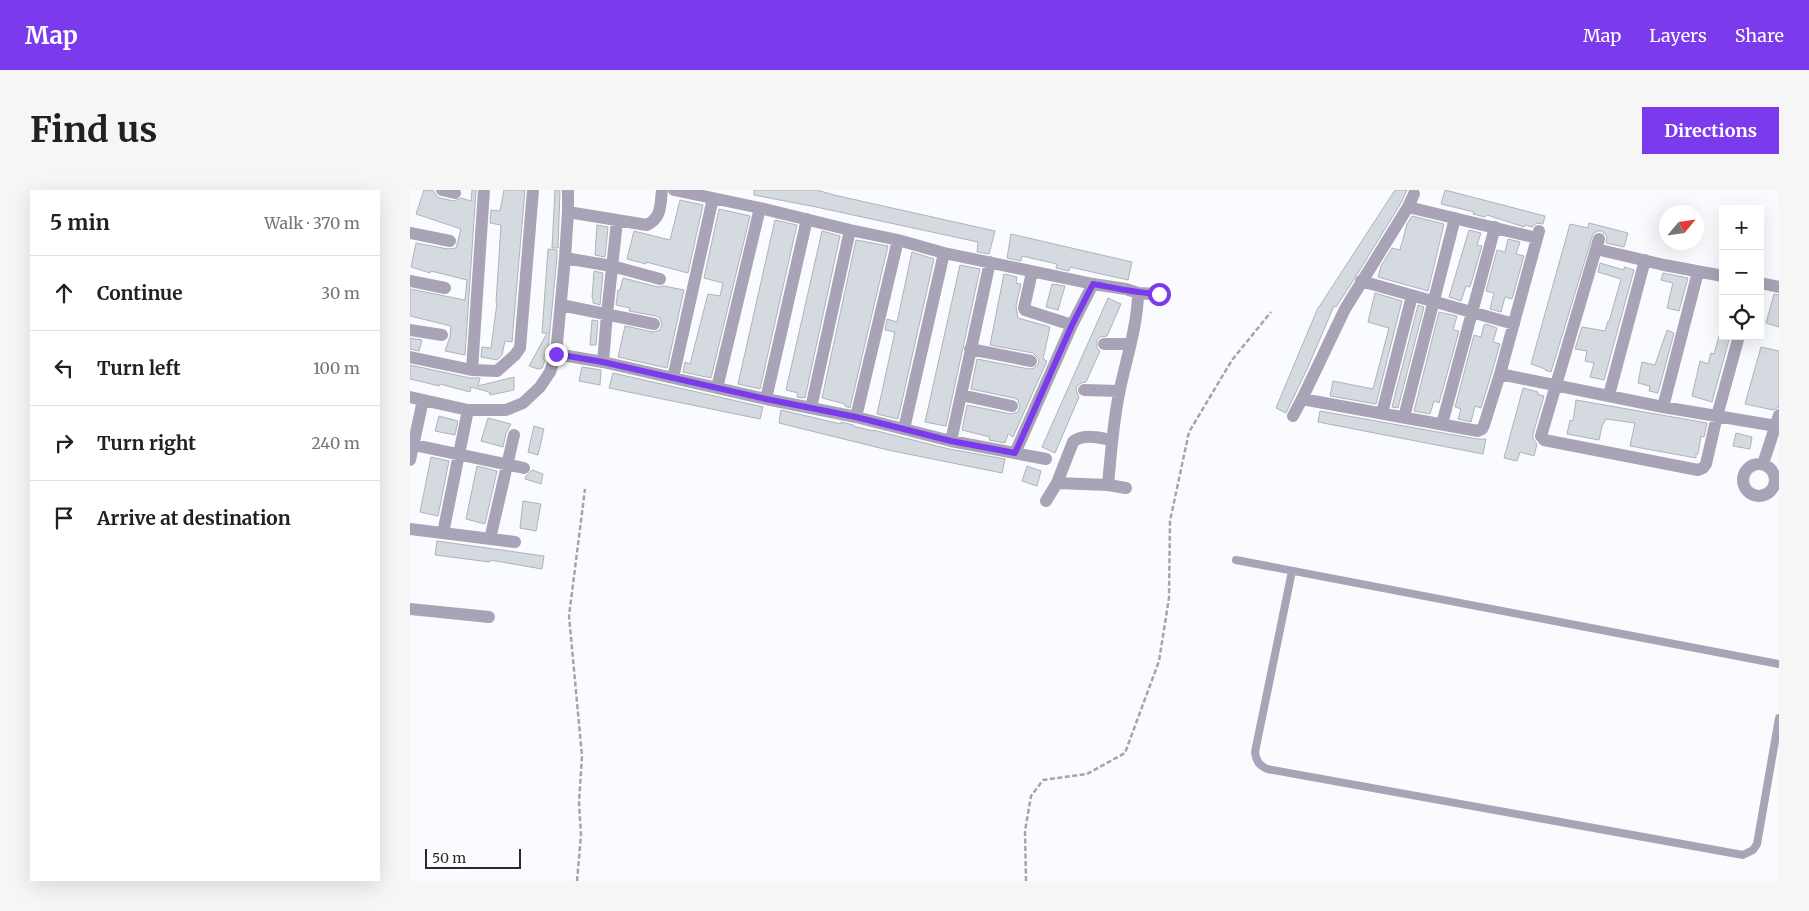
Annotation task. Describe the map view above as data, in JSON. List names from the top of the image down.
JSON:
{
  "scale_bar": "50 m",
  "north": "top right",
  "page": {
    "header": "Map",
    "nav": ["Map", "Layers", "Share"],
    "buttons": "Directions",
    "title": "Find us",
    "heading": ["5 min", "Walk · 370 m"],
    "map_buttons": ["+", "−"],
    "list": [
      ["Continue", "30 m"],
      ["Turn left", "100 m"],
      ["Turn right", "240 m"],
      "Arrive at destination"
    ],
    "scale": "50 m"
  }
}
